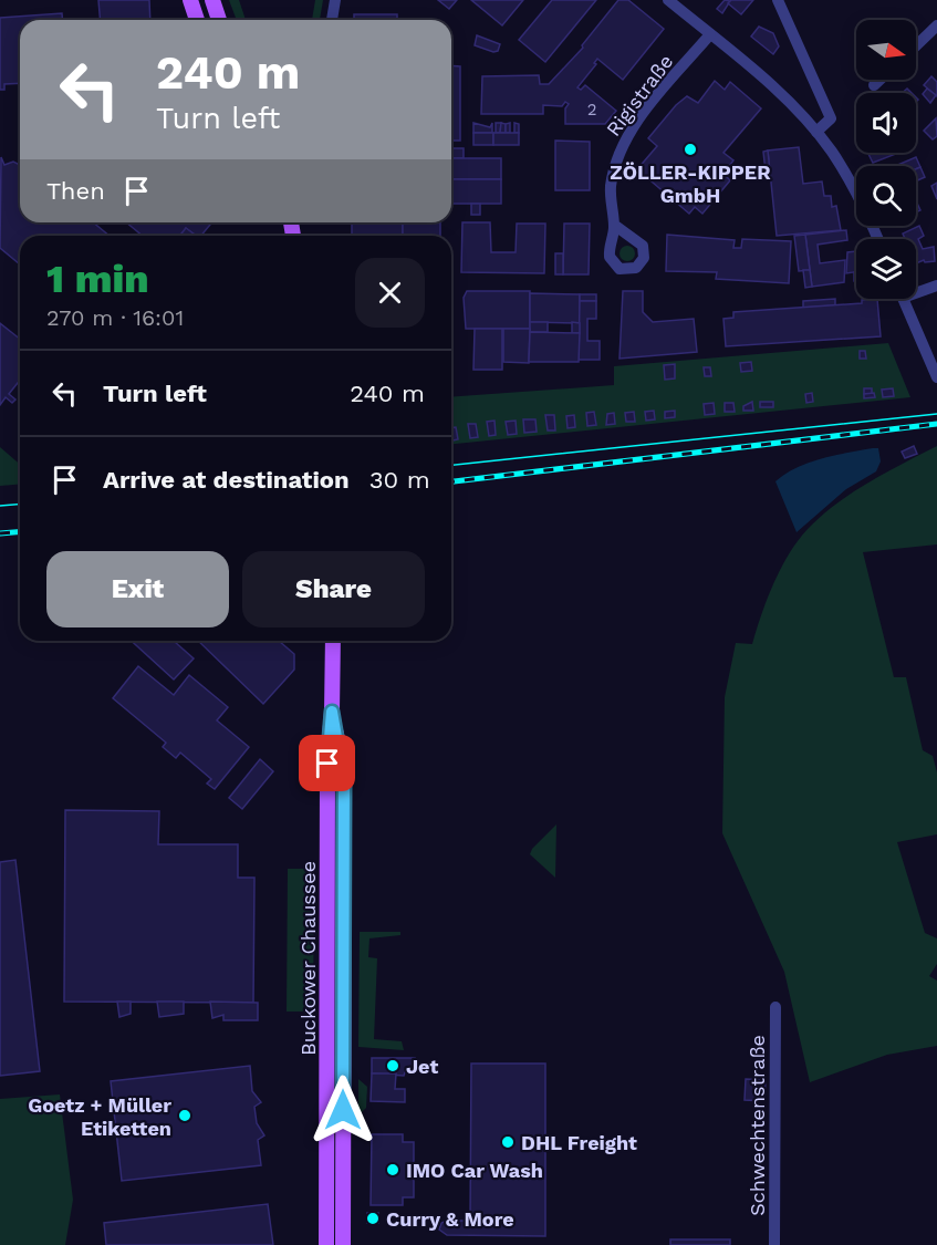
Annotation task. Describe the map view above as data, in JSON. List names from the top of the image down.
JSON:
{
  "streets": {
    "main road": ["Buckower Chaussee"],
    "street": ["Rigistraße", "Schwechtenstraße"]
  },
  "places": [
    "ZÖLLER-KIPPER GmbH",
    "Jet",
    "Goetz + Müller Etiketten",
    "DHL Freight",
    "IMO Car Wash",
    "Curry & More"
  ],
  "house_numbers": ["2"],
  "north": "right",
  "page": {
    "turn": ["240 m", "Turn left"],
    "then": "Then",
    "heading": ["1 min", "270 m · 16:01"],
    "list": [
      {
        "name": "Turn left",
        "value": "240 m"
      },
      {
        "name": "Arrive at destination",
        "value": "30 m"
      }
    ],
    "buttons": ["Exit", "Share"]
  }
}
